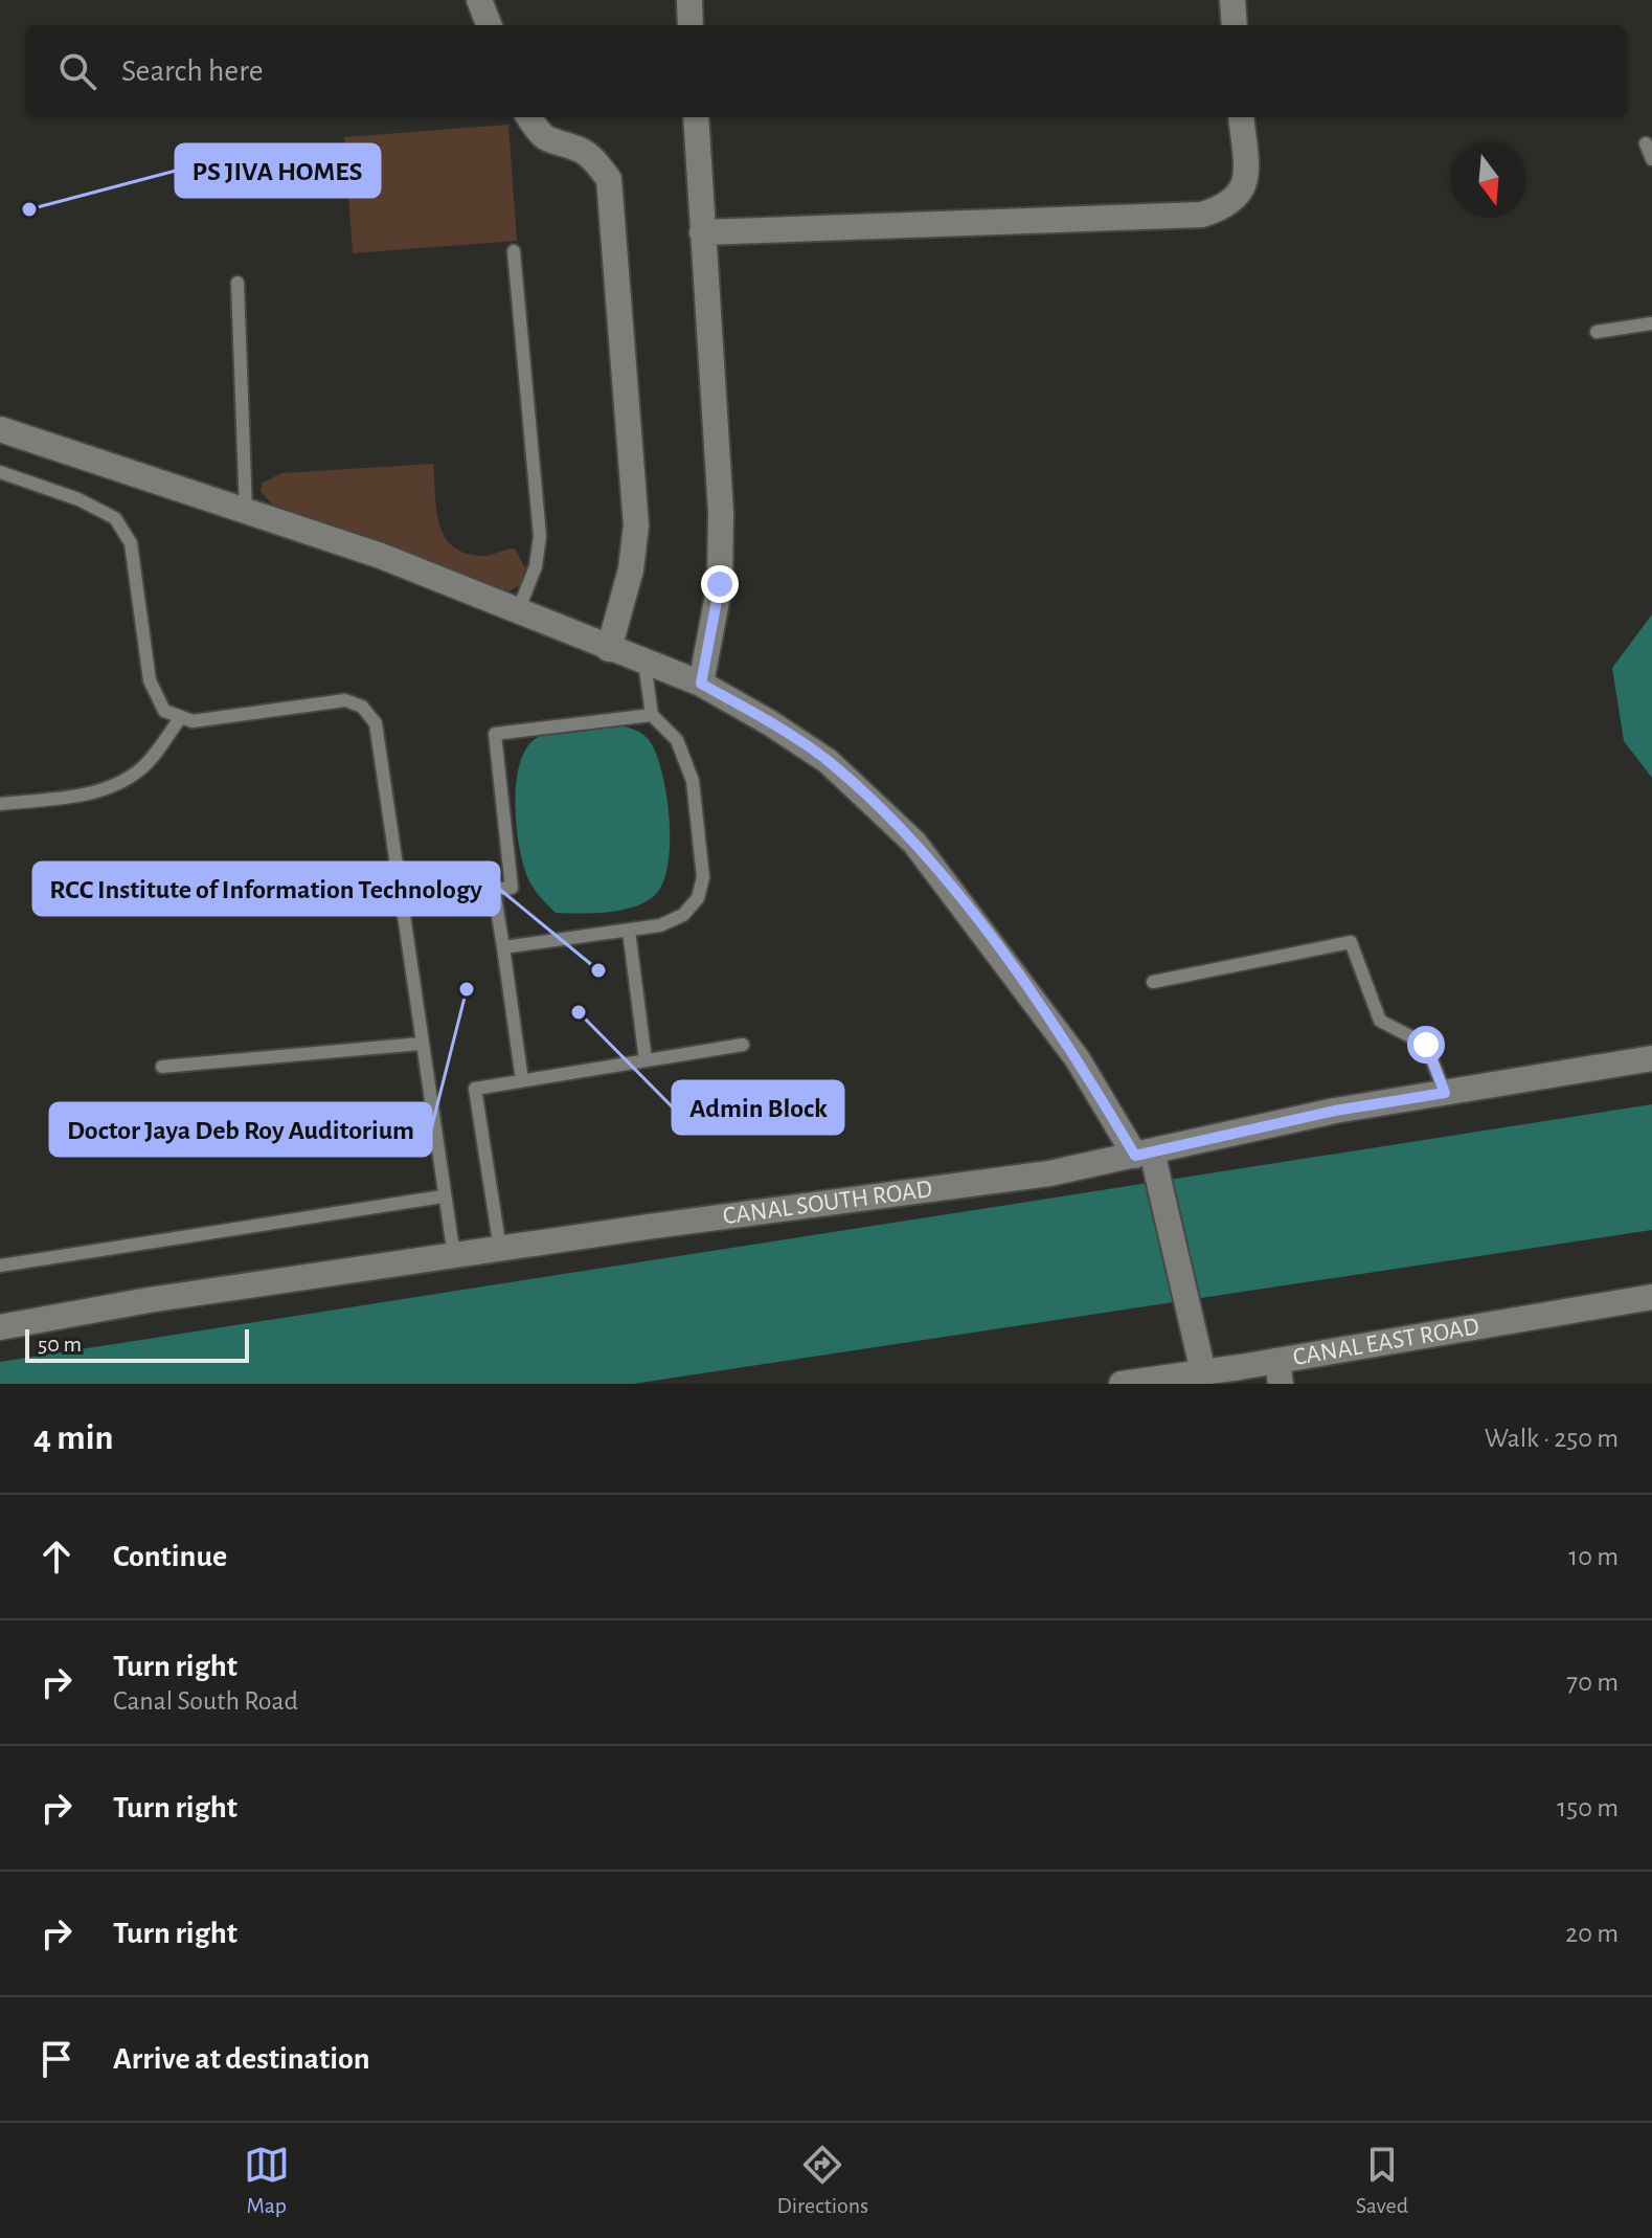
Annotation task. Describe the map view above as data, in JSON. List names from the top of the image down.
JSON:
{
  "streets": {
    "street": ["CANAL SOUTH ROAD", "CANAL EAST ROAD"]
  },
  "places": [
    "PS JIVA HOMES",
    "RCC Institute of Information Technology",
    "Doctor Jaya Deb Roy Auditorium",
    "Admin Block"
  ],
  "scale_bar": "50 m",
  "north": "bottom",
  "page": {
    "search": "Search here",
    "scale": "50 m",
    "heading": ["4 min", "Walk · 250 m"],
    "list": [
      ["Continue", "10 m"],
      ["Turn right", "Canal South Road", "70 m"],
      ["Turn right", "150 m"],
      ["Turn right", "20 m"],
      "Arrive at destination"
    ],
    "nav": ["Map", "Directions", "Saved"]
  }
}
